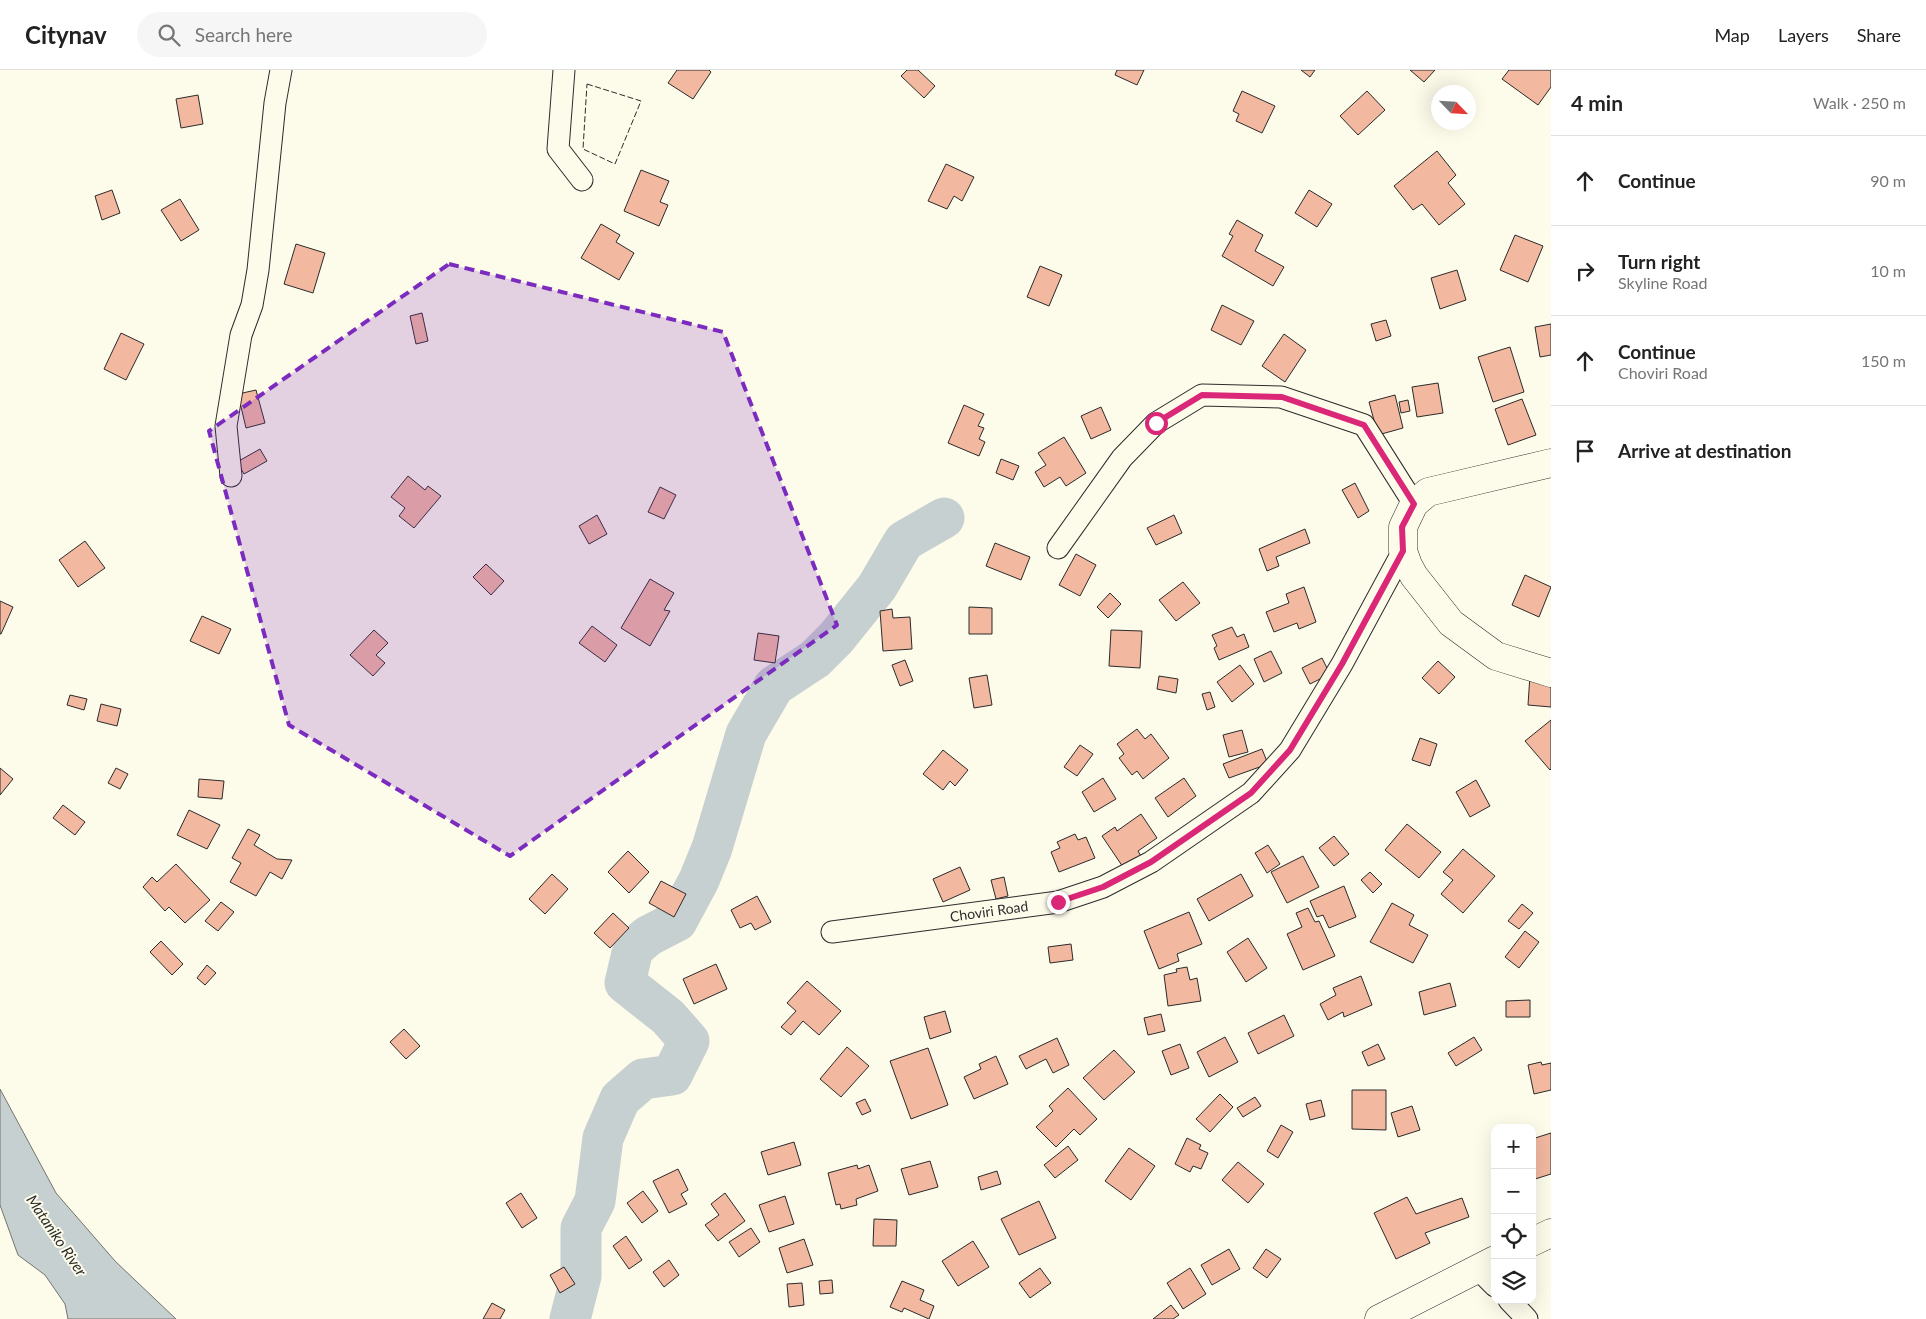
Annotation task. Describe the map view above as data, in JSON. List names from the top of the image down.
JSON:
{
  "streets": {
    "street": ["Choviri Road"]
  },
  "water": ["Mataniko River"],
  "north": "bottom right",
  "page": {
    "header": "Citynav",
    "search": "Search here",
    "nav": ["Map", "Layers", "Share"],
    "heading": ["4 min", "Walk · 250 m"],
    "list": [
      ["Continue", "90 m"],
      ["Turn right", "Skyline Road", "10 m"],
      ["Continue", "Choviri Road", "150 m"],
      "Arrive at destination"
    ],
    "map_buttons": ["+", "−"]
  }
}
